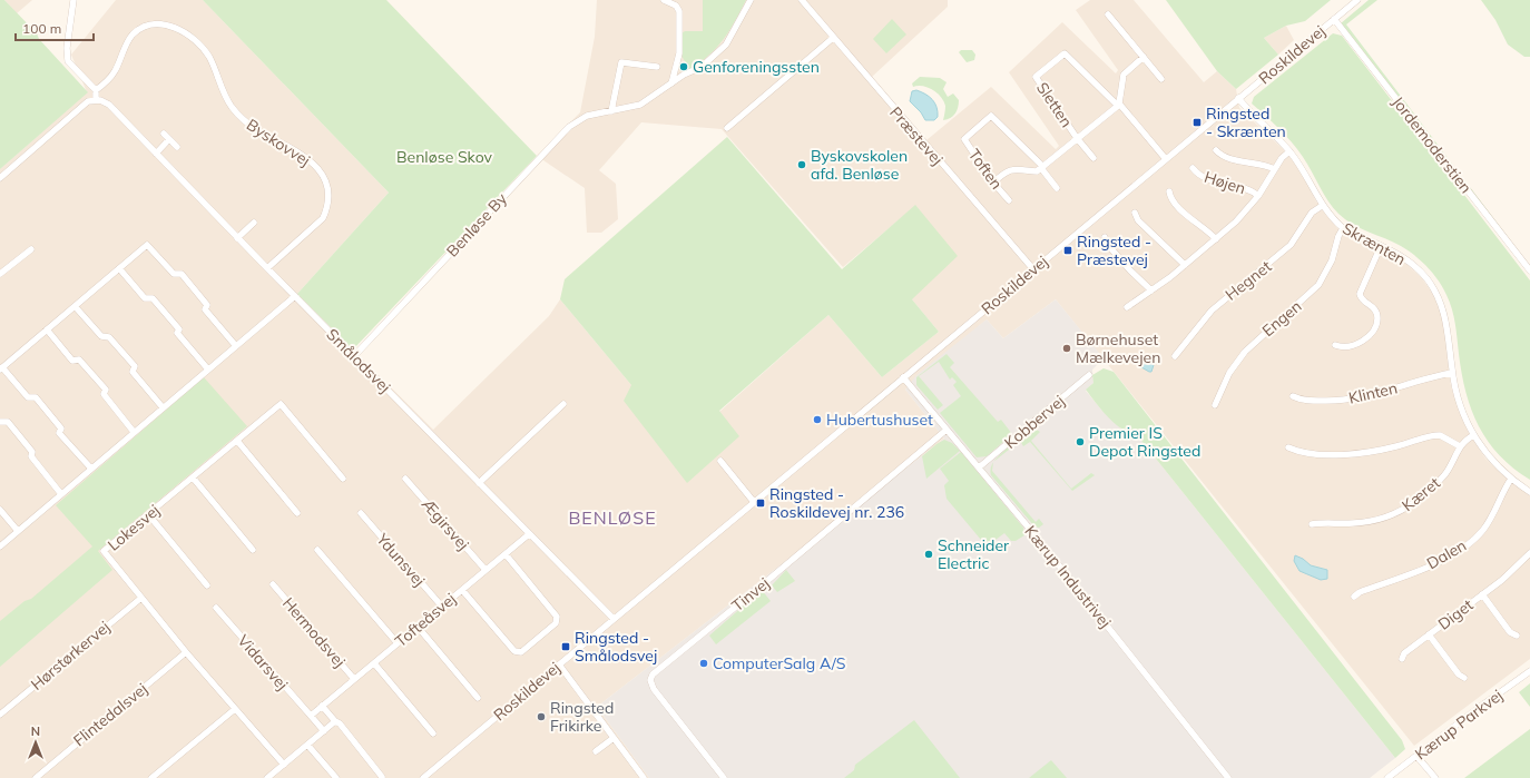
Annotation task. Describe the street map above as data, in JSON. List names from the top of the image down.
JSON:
{
  "streets": {
    "street": [
      "Roskildevej",
      "Sletten",
      "Præstevej",
      "Byskovvej",
      "Jordemoderstien",
      "Toften",
      "Højen",
      "Benløse By",
      "Skrænten",
      "Hegnet",
      "Engen",
      "Smålodsvej",
      "Klinten",
      "Kobbervej",
      "Kæret",
      "Ægirsvej",
      "Lokesvej",
      "Dalen",
      "Ydunsvej",
      "Kærup Industrivej",
      "Tinvej",
      "Diget",
      "Tofteåsvej",
      "Hermodsvej",
      "Hørstørkervej",
      "Vidarsvej",
      "Flintedalsvej",
      "Kærup Parkvej"
    ]
  },
  "crossings": [
    ["Roskildevej", "Sletten"],
    ["Roskildevej", "Præstevej"],
    ["Roskildevej", "Jordemoderstien"],
    ["Roskildevej", "Skrænten"],
    ["Roskildevej", "Smålodsvej"],
    ["Roskildevej", "Kærup Industrivej"],
    ["Byskovvej", "Smålodsvej"],
    ["Højen", "Skrænten"],
    ["Benløse By", "Smålodsvej"],
    ["Skrænten", "Hegnet"],
    ["Skrænten", "Engen"],
    ["Skrænten", "Klinten"],
    ["Skrænten", "Kæret"],
    ["Skrænten", "Dalen"],
    ["Smålodsvej", "Tofteåsvej"],
    ["Kobbervej", "Kærup Industrivej"],
    ["Ægirsvej", "Tofteåsvej"],
    ["Lokesvej", "Hørstørkervej"],
    ["Lokesvej", "Flintedalsvej"],
    ["Ydunsvej", "Tofteåsvej"],
    ["Kærup Industrivej", "Tinvej"],
    ["Tofteåsvej", "Hermodsvej"],
    ["Tofteåsvej", "Vidarsvej"]
  ],
  "districts": ["BENLØSE"],
  "parks": ["Benløse Skov"],
  "places": {
    "other": [
      "Genforeningssten",
      "Byskovskolen afd. Benløse",
      "Børnehuset Mælkevejen",
      "Hubertushuset",
      "Premier IS Depot Ringsted",
      "Schneider Electric",
      "ComputerSalg A/S",
      "Ringsted Frikirke"
    ],
    "transit": [
      "Ringsted - Skrænten",
      "Ringsted - Præstevej",
      "Ringsted - Roskildevej nr. 236",
      "Ringsted - Smålodsvej"
    ]
  },
  "scale_bar": "100 m",
  "north": "top"
}
